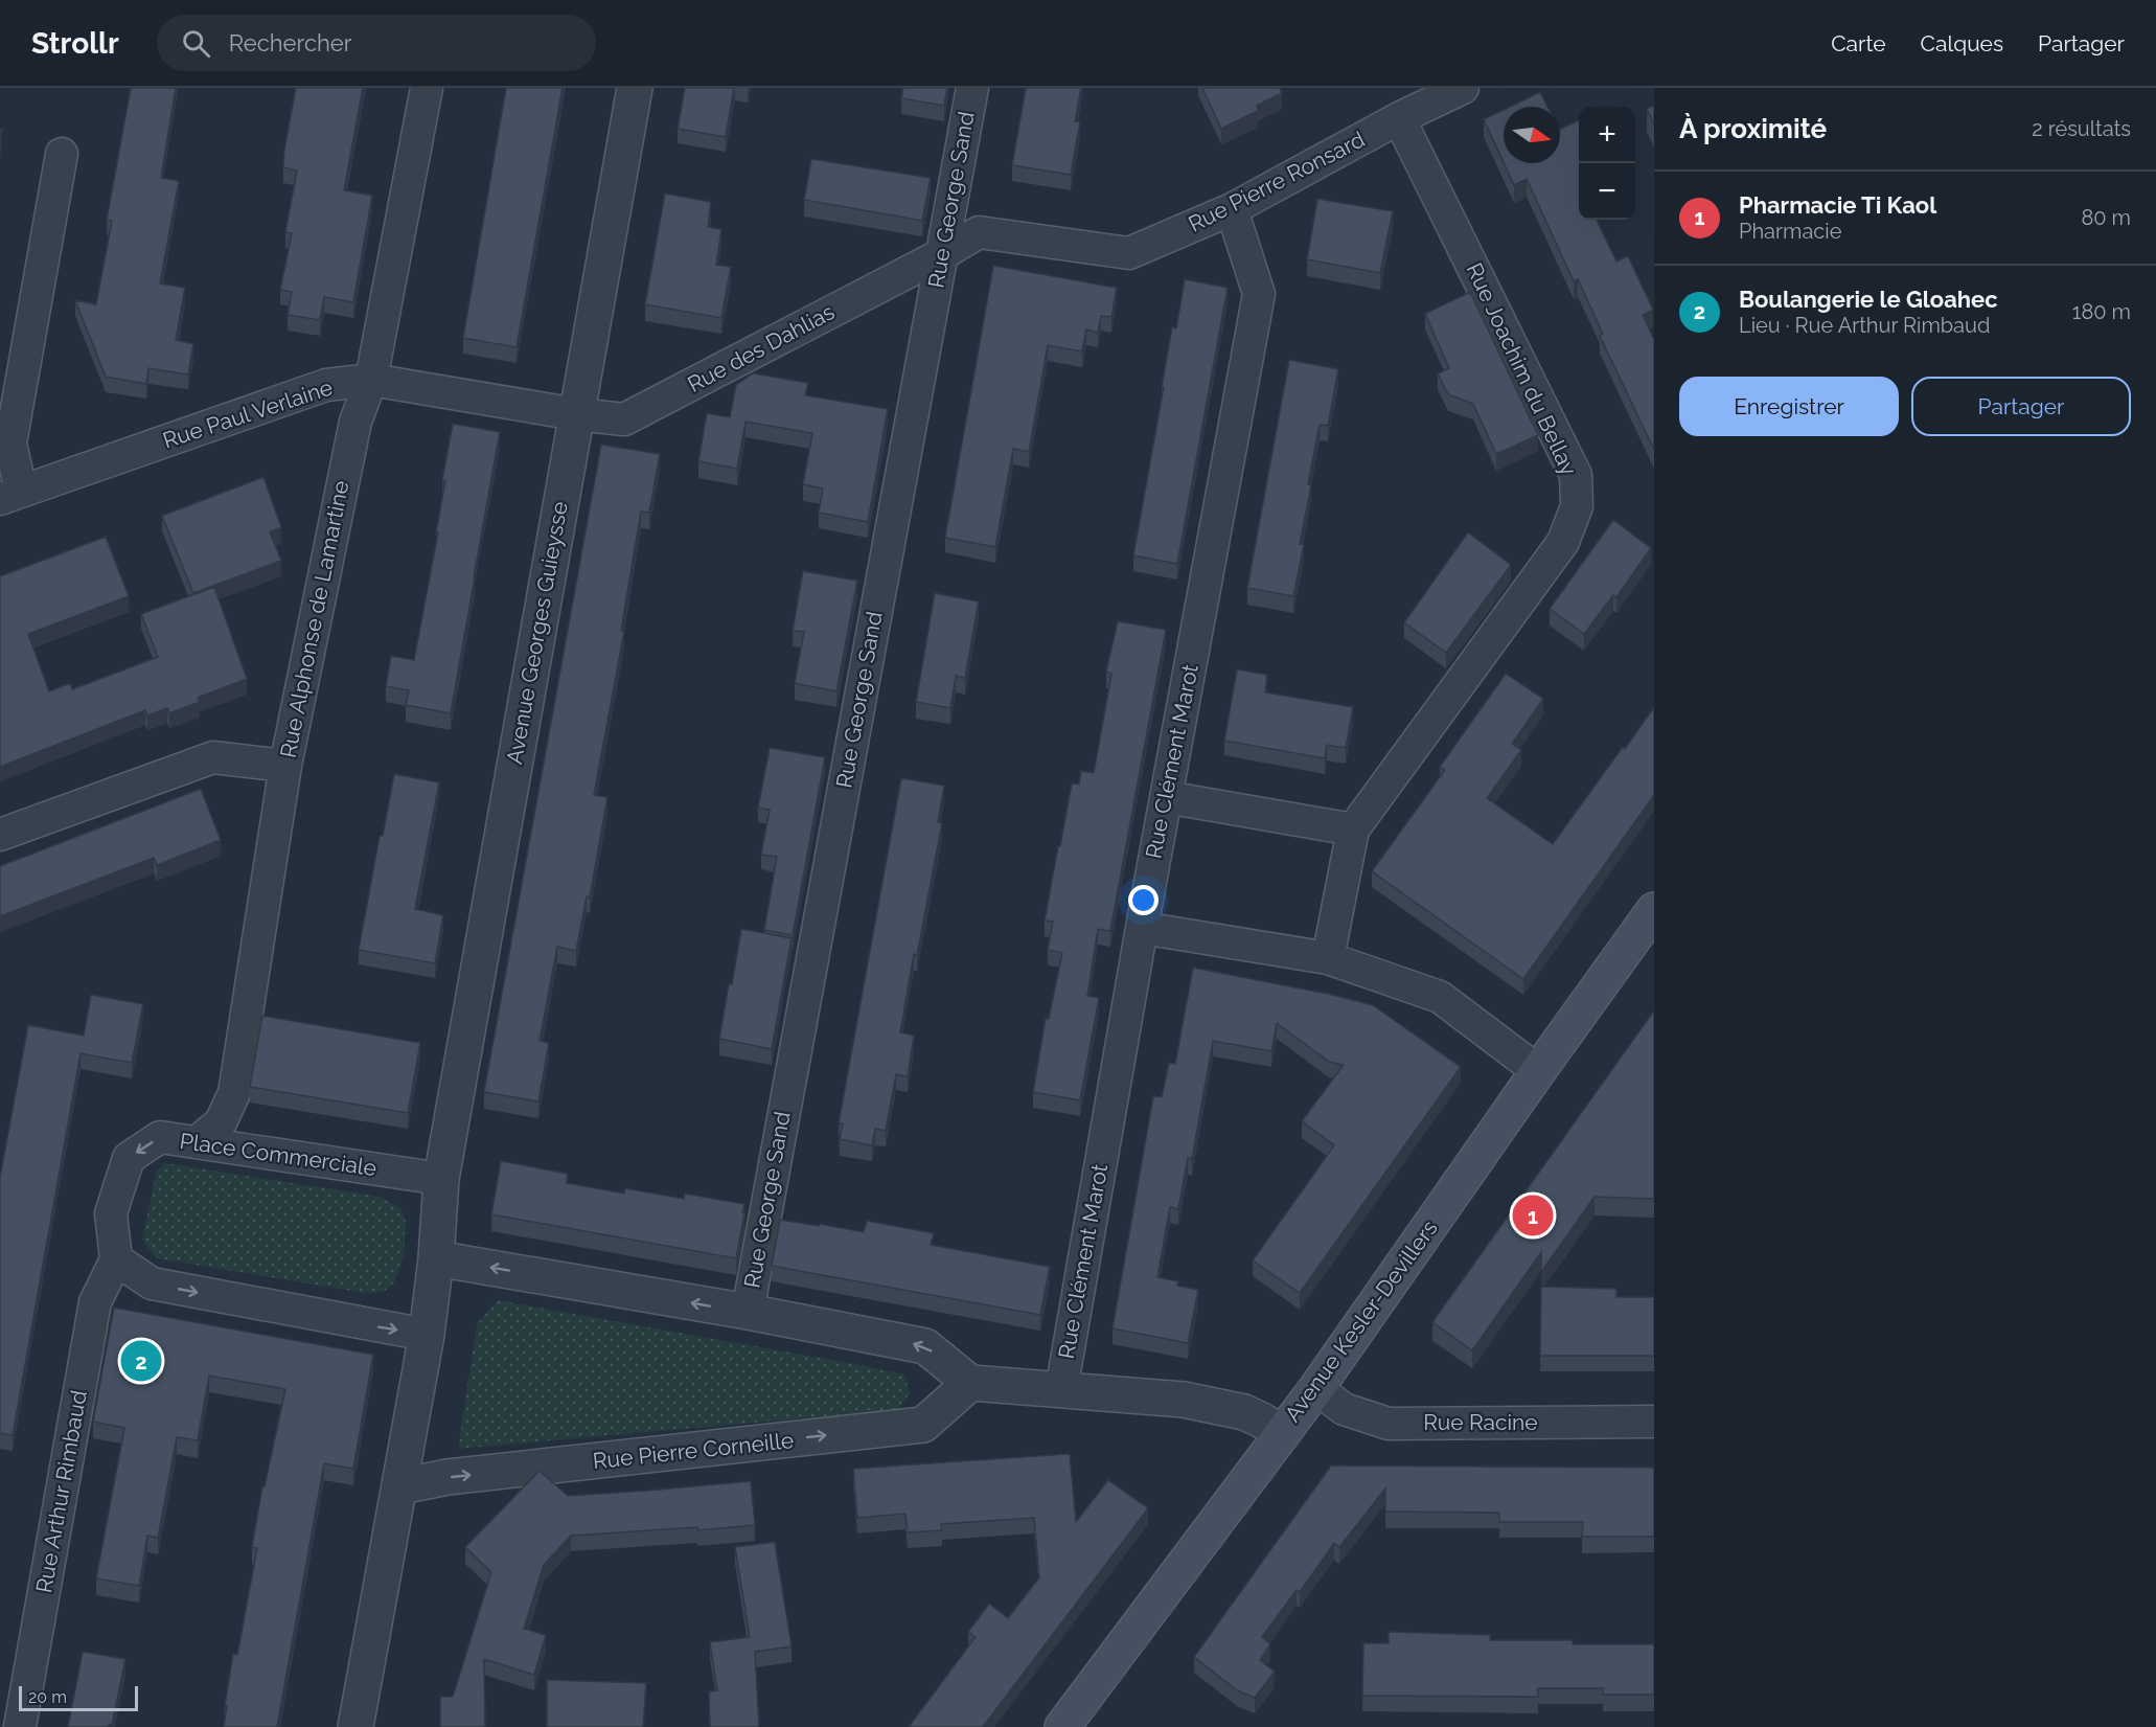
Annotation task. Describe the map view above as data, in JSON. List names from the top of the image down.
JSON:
{
  "streets": {
    "main road": ["Avenue Kesler-Devillers"],
    "street": [
      "Rue Pierre Ronsard",
      "Rue George Sand",
      "Rue des Dahlias",
      "Rue Joachim du Bellay",
      "Rue Paul Verlaine",
      "Rue Alphonse de Lamartine",
      "Avenue Georges Guieysse",
      "Rue Clément Marot",
      "Place Commerciale",
      "Rue Racine",
      "Rue Pierre Corneille",
      "Rue Arthur Rimbaud"
    ]
  },
  "crossings": [
    ["Rue Pierre Ronsard", "Rue George Sand"],
    ["Rue Pierre Ronsard", "Rue des Dahlias"],
    ["Rue Pierre Ronsard", "Rue Joachim du Bellay"],
    ["Rue Pierre Ronsard", "Rue Clément Marot"],
    ["Rue George Sand", "Rue des Dahlias"],
    ["Rue des Dahlias", "Rue Paul Verlaine"],
    ["Rue des Dahlias", "Avenue Georges Guieysse"],
    ["Rue Paul Verlaine", "Rue Alphonse de Lamartine"],
    ["Rue Paul Verlaine", "Avenue Georges Guieysse"],
    ["Rue Alphonse de Lamartine", "Place Commerciale"],
    ["Avenue Georges Guieysse", "Place Commerciale"],
    ["Place Commerciale", "Rue Arthur Rimbaud"],
    ["Avenue Kesler-Devillers", "Rue Racine"]
  ],
  "scale_bar": "20 m",
  "north": "right",
  "page": {
    "header": "Strollr",
    "search": "Rechercher",
    "nav": ["Carte", "Calques", "Partager"],
    "heading": ["À proximité", "2 résultats"],
    "map_buttons": ["+", "−"],
    "list": [
      {
        "mark": "1",
        "name": "Pharmacie Ti Kaol",
        "note": "Pharmacie",
        "value": "80 m"
      },
      {
        "mark": "2",
        "name": "Boulangerie le Gloahec",
        "note": "Lieu · Rue Arthur Rimbaud",
        "value": "180 m"
      }
    ],
    "buttons": ["Enregistrer", "Partager"],
    "pins": ["1", "2"],
    "scale": "20 m"
  }
}
